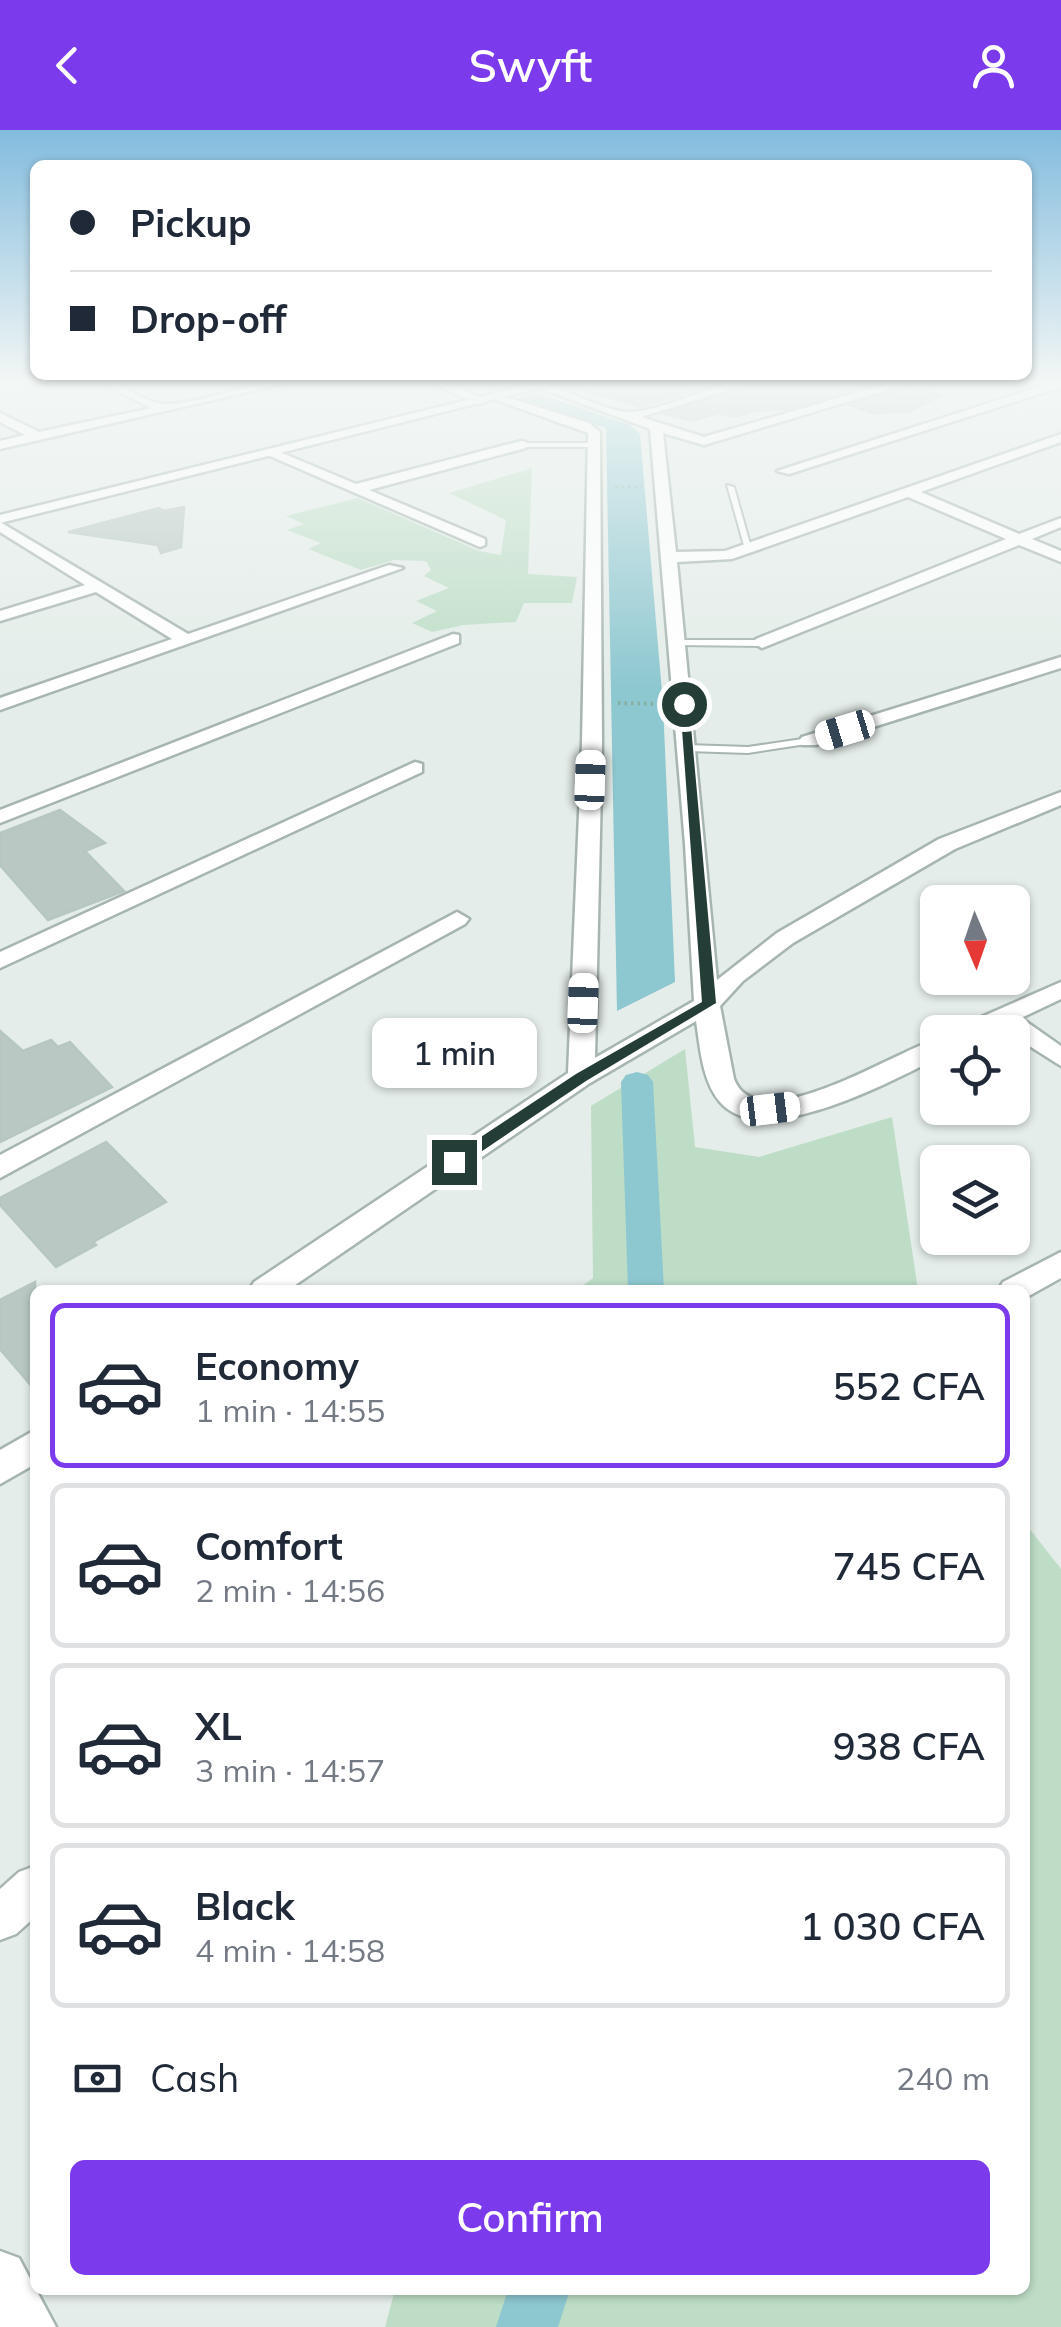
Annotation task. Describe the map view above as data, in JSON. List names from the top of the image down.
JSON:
{
  "north": "bottom",
  "page": {
    "header": "Swyft",
    "banner": ["Pickup", "Drop-off"],
    "bubble": "1 min",
    "list": [
      {
        "name": "Economy",
        "note": "1 min · 14:55",
        "value": "552 CFA"
      },
      {
        "name": "Comfort",
        "note": "2 min · 14:56",
        "value": "745 CFA"
      },
      {
        "name": "XL",
        "note": "3 min · 14:57",
        "value": "938 CFA"
      },
      {
        "name": "Black",
        "note": "4 min · 14:58",
        "value": "1 030 CFA"
      }
    ],
    "pay": ["Cash", "240 m"],
    "buttons": "Confirm"
  }
}
